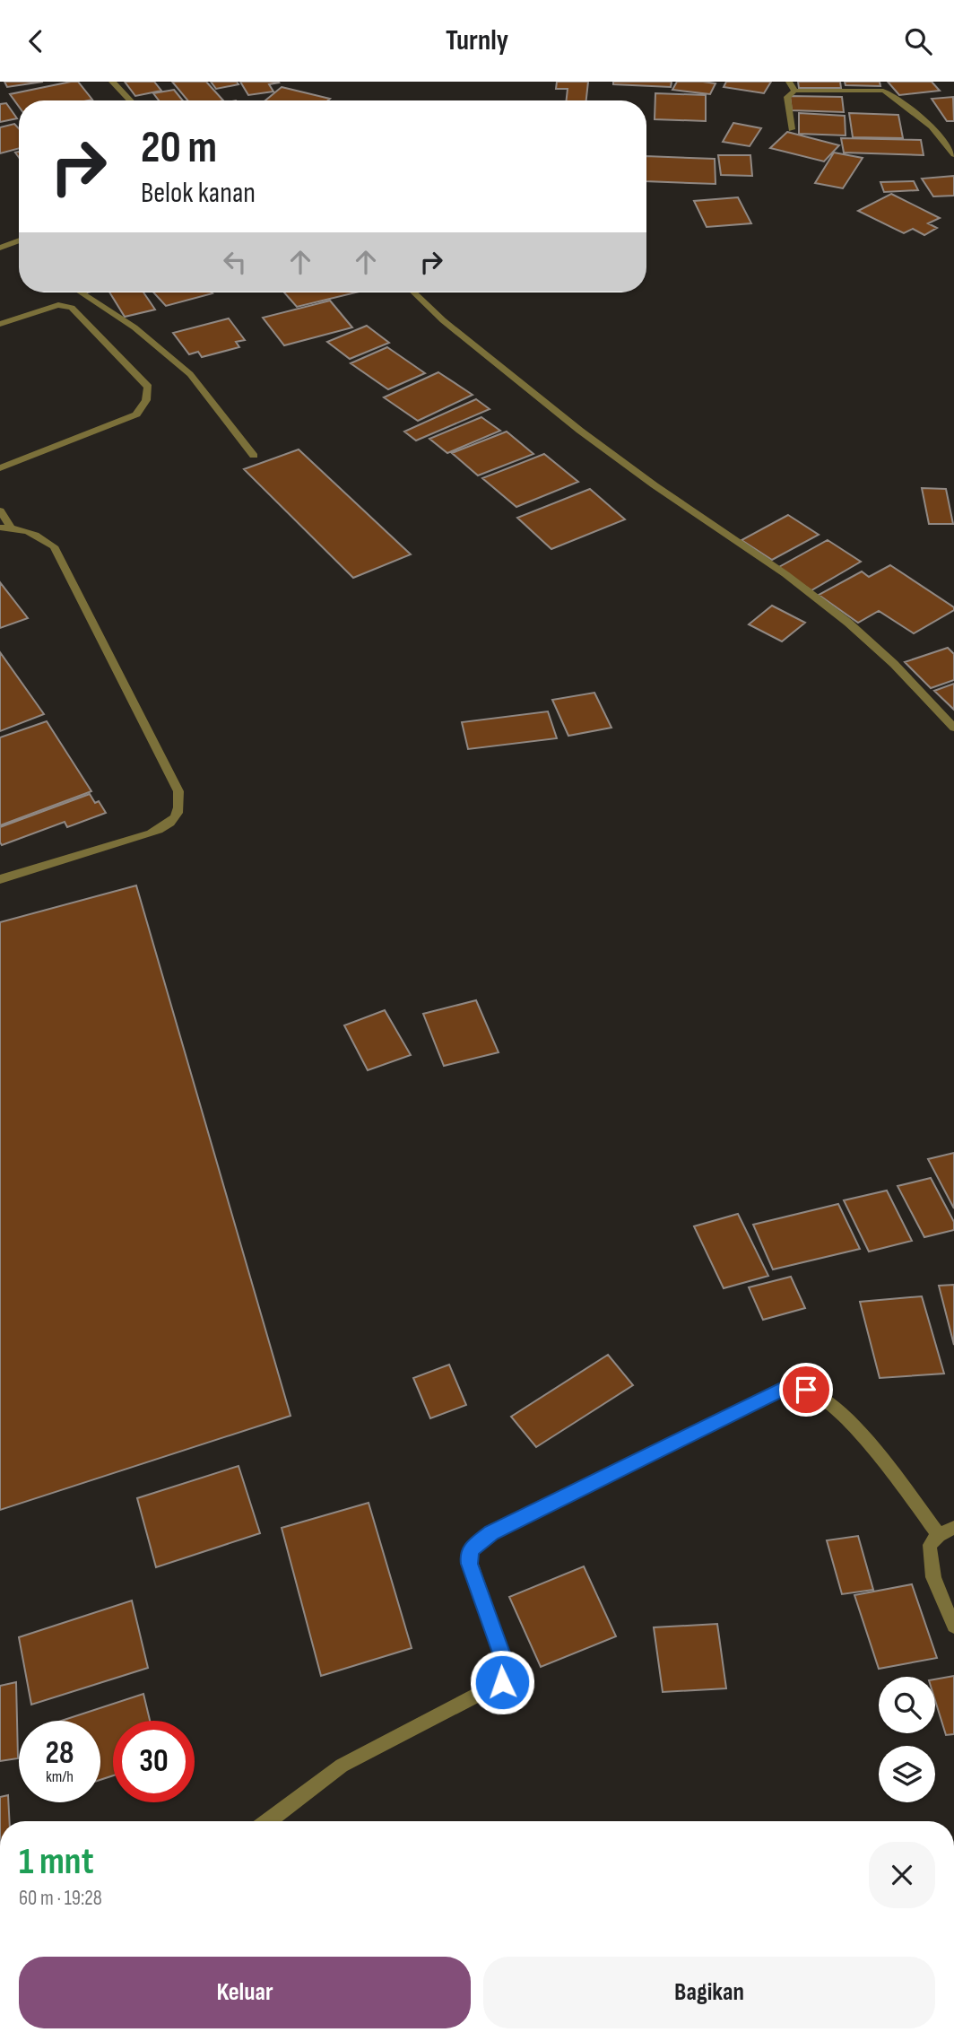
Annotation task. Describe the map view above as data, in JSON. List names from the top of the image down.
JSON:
{
  "page": {
    "header": "Turnly",
    "turn": ["20 m", "Belok kanan"],
    "speed": "28 km/h",
    "limit": "30",
    "heading": ["1 mnt", "60 m · 19:28"],
    "buttons": ["Keluar", "Bagikan"]
  }
}
